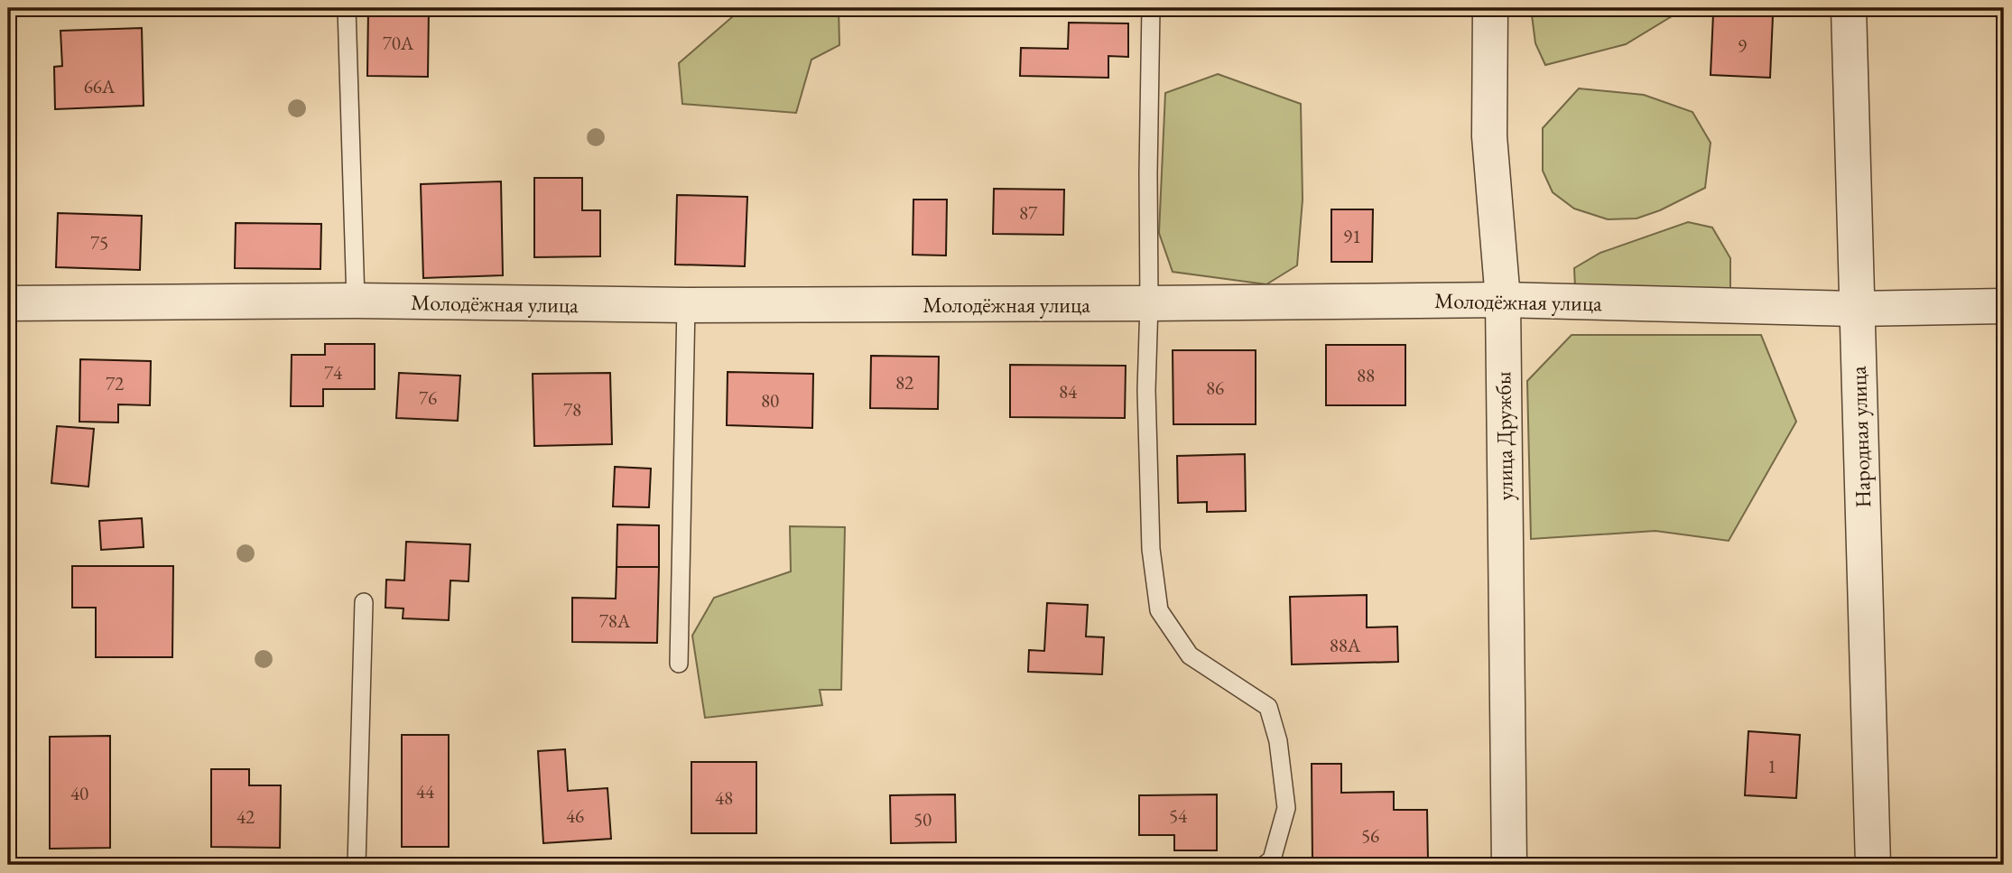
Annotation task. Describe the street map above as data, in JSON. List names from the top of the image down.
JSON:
{
  "streets": {
    "street": ["Молодёжная улица", "улица Дружбы", "Народная улица"]
  },
  "crossings": [
    ["Молодёжная улица", "улица Дружбы"],
    ["Молодёжная улица", "Народная улица"]
  ],
  "house_numbers": [
    "70А",
    "9",
    "66А",
    "87",
    "91",
    "75",
    "74",
    "88",
    "82",
    "72",
    "86",
    "84",
    "76",
    "80",
    "78",
    "78А",
    "88А",
    "1",
    "44",
    "40",
    "48",
    "46",
    "54",
    "42",
    "50",
    "56"
  ]
}
